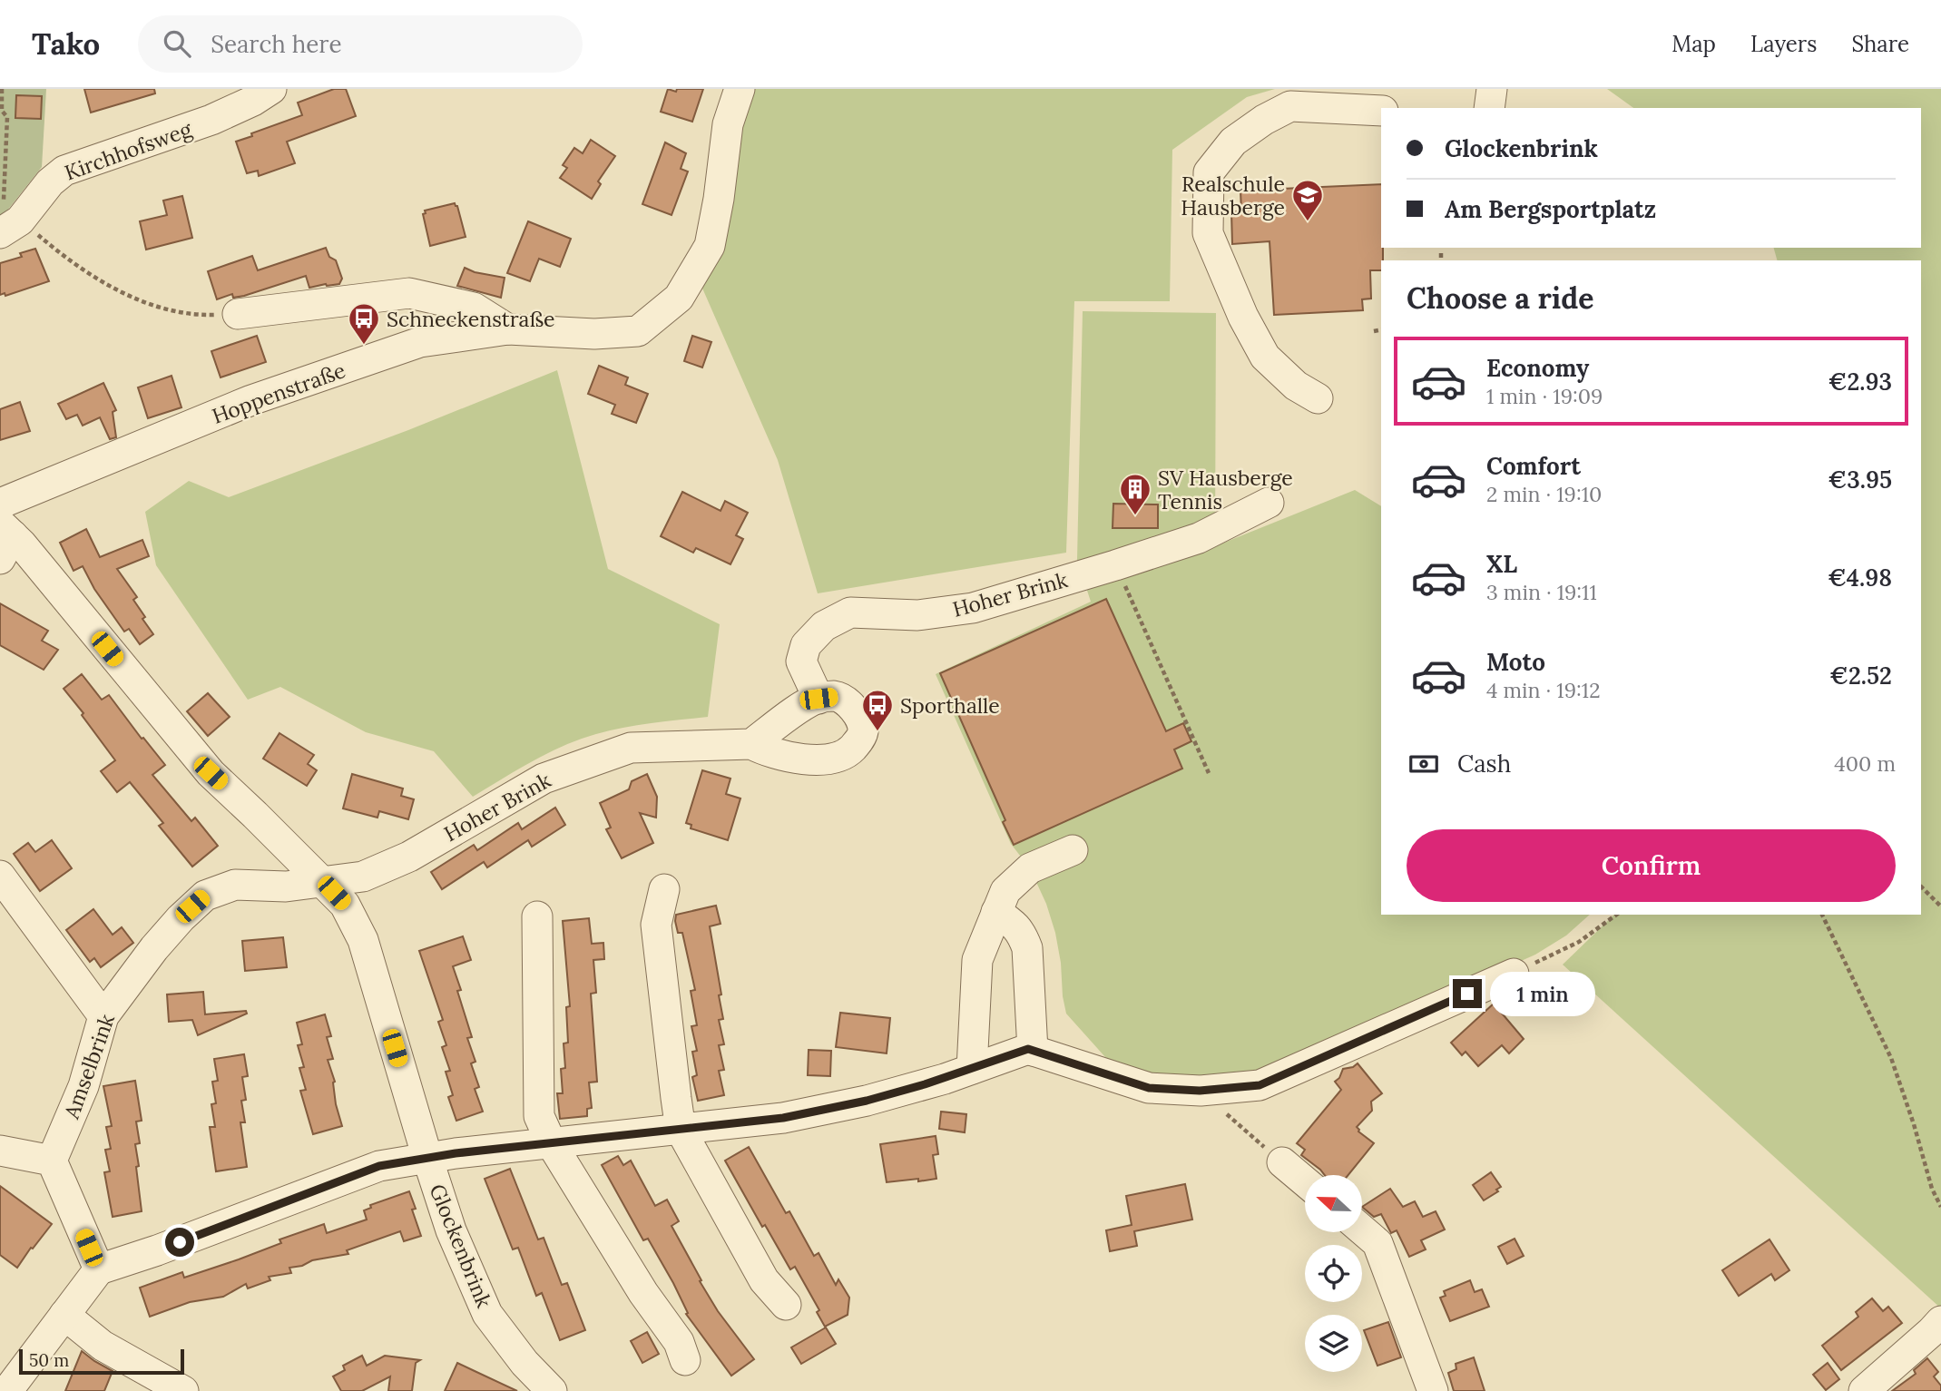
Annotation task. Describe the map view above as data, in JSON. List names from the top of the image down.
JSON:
{
  "streets": {
    "street": [
      "Kirchhofsweg",
      "Hoppenstraße",
      "Hoher Brink",
      "Amselbrink",
      "Glockenbrink"
    ]
  },
  "crossings": [
    ["Hoher Brink", "Amselbrink"],
    ["Hoher Brink", "Glockenbrink"],
    ["Amselbrink", "Glockenbrink"]
  ],
  "places": {
    "school or university": ["Realschule Hausberge"],
    "bus stop": ["Schneckenstraße", "Sporthalle"],
    "building": ["SV Hausberge Tennis"]
  },
  "scale_bar": "50 m",
  "north": "left",
  "page": {
    "header": "Tako",
    "search": "Search here",
    "nav": ["Map", "Layers", "Share"],
    "banner": ["Glockenbrink", "Am Bergsportplatz"],
    "heading": "Choose a ride",
    "list": [
      {
        "name": "Economy",
        "note": "1 min · 19:09",
        "value": "€2.93"
      },
      {
        "name": "Comfort",
        "note": "2 min · 19:10",
        "value": "€3.95"
      },
      {
        "name": "XL",
        "note": "3 min · 19:11",
        "value": "€4.98"
      },
      {
        "name": "Moto",
        "note": "4 min · 19:12",
        "value": "€2.52"
      }
    ],
    "pay": ["Cash", "400 m"],
    "buttons": "Confirm",
    "bubble": "1 min",
    "scale": "50 m"
  }
}
